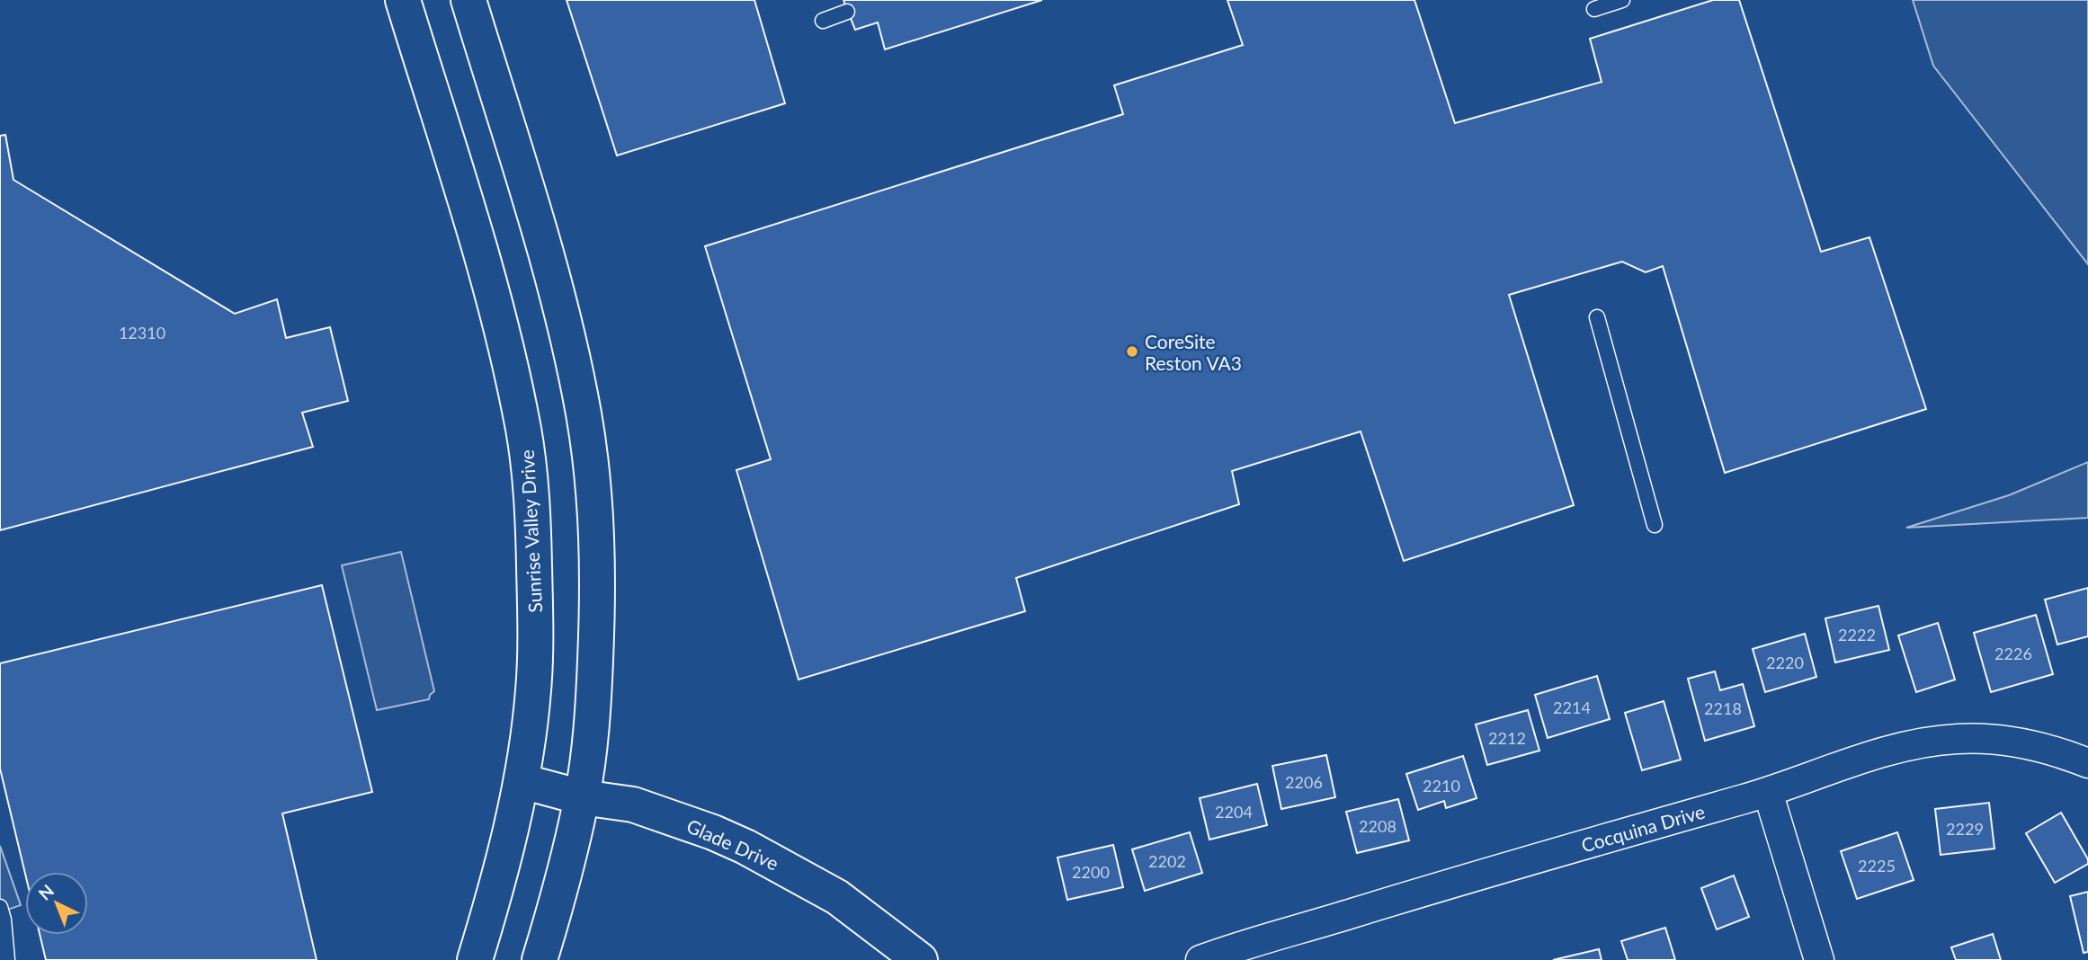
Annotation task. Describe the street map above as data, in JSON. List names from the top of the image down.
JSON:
{
  "streets": {
    "main road": ["Sunrise Valley Drive", "Glade Drive"],
    "street": ["Cocquina Drive"]
  },
  "crossings": [
    ["Sunrise Valley Drive", "Glade Drive"]
  ],
  "places": ["CoreSite Reston VA3"],
  "house_numbers": [
    "12310",
    "2222",
    "2226",
    "2220",
    "2214",
    "2218",
    "2212",
    "2206",
    "2210",
    "2204",
    "2208",
    "2229",
    "2202",
    "2225",
    "2200"
  ],
  "north": "top left"
}
